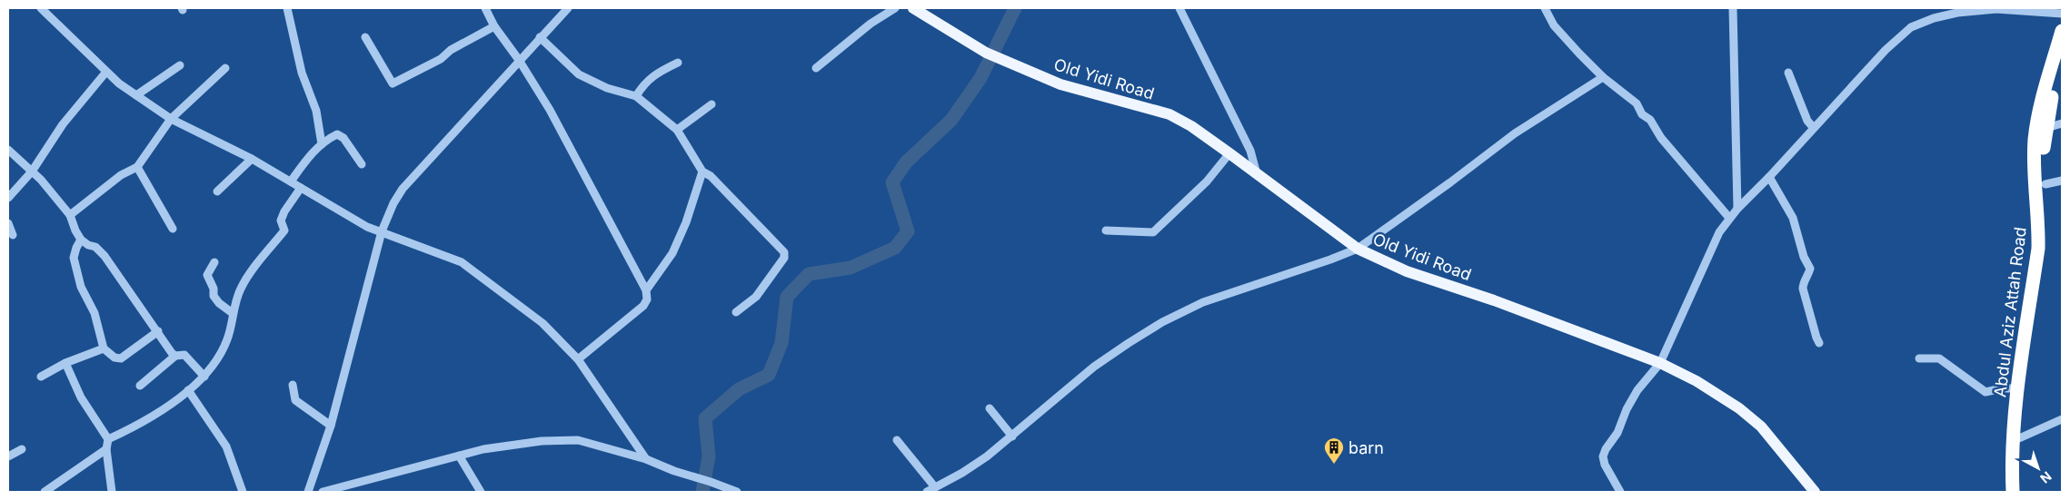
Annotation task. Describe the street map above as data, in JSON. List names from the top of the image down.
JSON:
{
  "streets": {
    "highway": ["Abdul Aziz Attah Road"],
    "main road": ["Old Yidi Road"]
  },
  "places": {
    "building": ["barn"]
  },
  "north": "bottom right"
}
